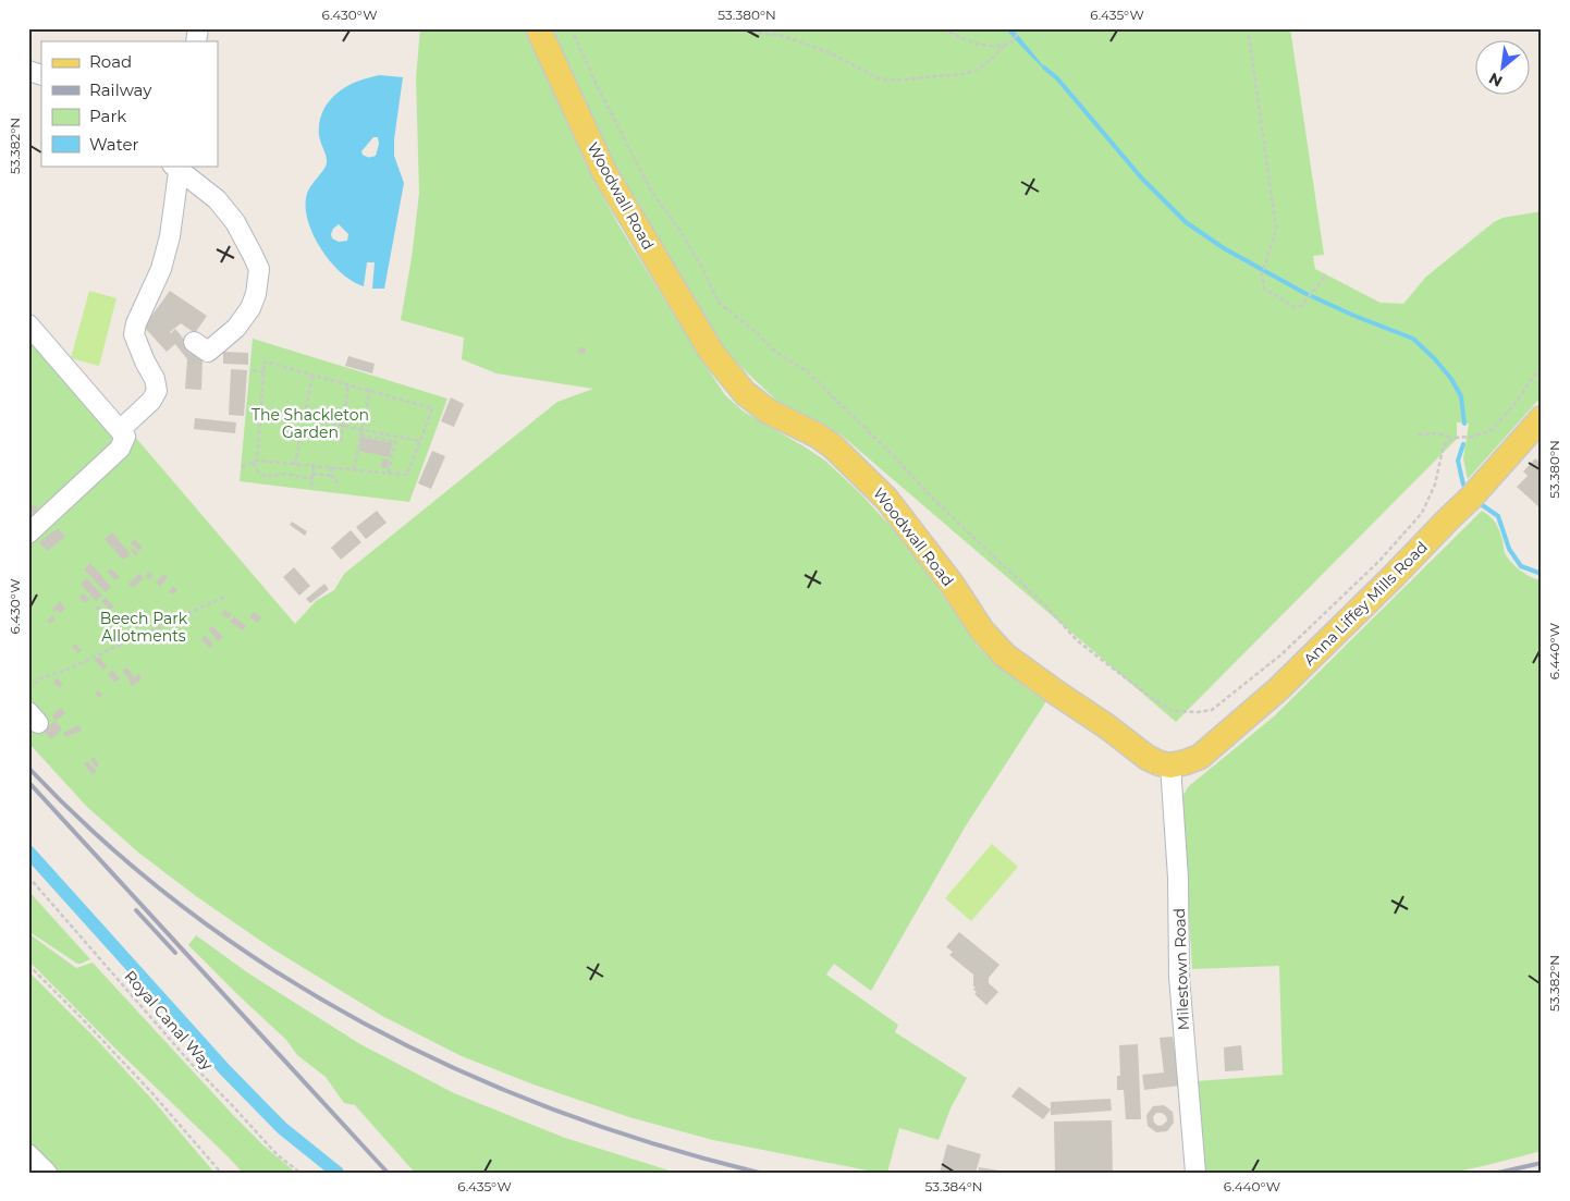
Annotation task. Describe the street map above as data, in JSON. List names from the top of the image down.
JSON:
{
  "streets": {
    "main road": ["Woodwall Road", "Anna Liffey Mills Road"],
    "street": ["Milestown Road"],
    "path": ["Royal Canal Way"]
  },
  "crossings": [
    ["Woodwall Road", "Anna Liffey Mills Road"],
    ["Woodwall Road", "Milestown Road"],
    ["Anna Liffey Mills Road", "Milestown Road"]
  ],
  "parks": ["The Shackleton Garden", "Beech Park Allotments"],
  "legend": [
    "Road",
    "Railway",
    "Park",
    "Water"
  ],
  "north": "bottom left",
  "coordinates": [
    "6.430°W",
    "53.380°N",
    "6.435°W",
    "53.382°N",
    "6.440°W",
    "53.384°N"
  ]
}
